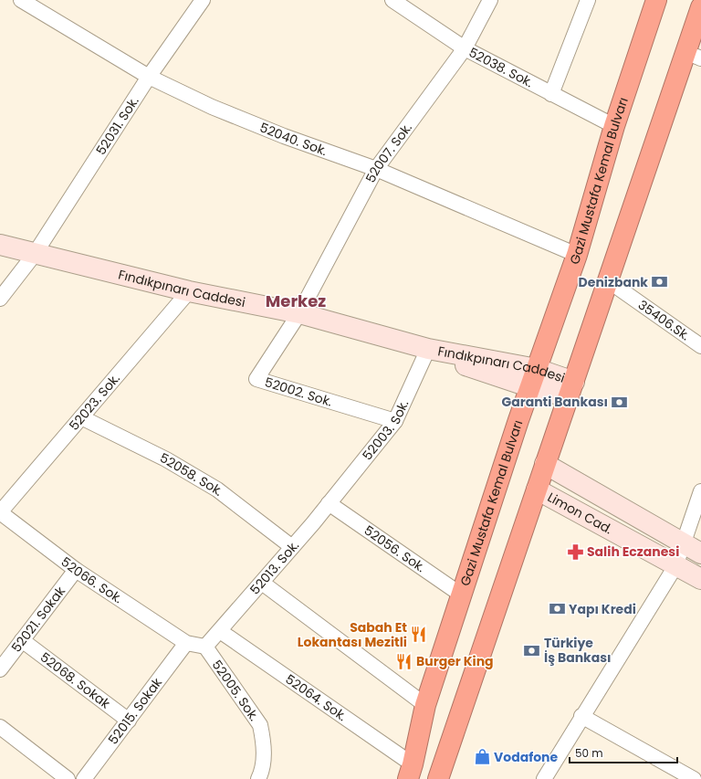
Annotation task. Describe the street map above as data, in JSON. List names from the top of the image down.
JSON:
{
  "streets": {
    "highway": ["Gazi Mustafa Kemal Bulvarı"],
    "main road": ["Fındıkpınarı Caddesi", "Limon Cad."],
    "street": [
      "52038. Sok.",
      "52031. Sok.",
      "52040. Sok.",
      "52007. Sok.",
      "35406.Sk.",
      "52002. Sok.",
      "52023. Sok.",
      "52003. Sok.",
      "52058. Sok.",
      "52056. Sok.",
      "52013. Sok.",
      "52066. Sok.",
      "52021. Sokak",
      "52068. Sokak",
      "52005. Sok.",
      "52064. Sok.",
      "52015. Sokak"
    ]
  },
  "crossings": [
    ["52038. Sok.", "52007. Sok."],
    ["52038. Sok.", "Gazi Mustafa Kemal Bulvarı"],
    ["52031. Sok.", "52040. Sok."],
    ["52031. Sok.", "Fındıkpınarı Caddesi"],
    ["52040. Sok.", "52007. Sok."],
    ["52040. Sok.", "Gazi Mustafa Kemal Bulvarı"],
    ["52007. Sok.", "Fındıkpınarı Caddesi"],
    ["52007. Sok.", "52002. Sok."],
    ["Gazi Mustafa Kemal Bulvarı", "Fındıkpınarı Caddesi"],
    ["Gazi Mustafa Kemal Bulvarı", "52056. Sok."],
    ["Gazi Mustafa Kemal Bulvarı", "52064. Sok."],
    ["Fındıkpınarı Caddesi", "52002. Sok."],
    ["Fındıkpınarı Caddesi", "52023. Sok."],
    ["Fındıkpınarı Caddesi", "52003. Sok."],
    ["52002. Sok.", "52003. Sok."],
    ["52023. Sok.", "52058. Sok."],
    ["52023. Sok.", "52066. Sok."],
    ["52003. Sok.", "52056. Sok."],
    ["52003. Sok.", "52013. Sok."],
    ["52058. Sok.", "52013. Sok."],
    ["52056. Sok.", "52013. Sok."],
    ["52013. Sok.", "52005. Sok."],
    ["52013. Sok.", "52064. Sok."],
    ["52066. Sok.", "52021. Sokak"],
    ["52066. Sok.", "52015. Sokak"],
    ["52021. Sokak", "52068. Sokak"],
    ["52068. Sokak", "52015. Sokak"],
    ["52005. Sok.", "52064. Sok."]
  ],
  "districts": ["Merkez"],
  "places": {
    "bank": [
      "Denizbank",
      "Garanti Bankası",
      "Yapı Kredi",
      "Türkiye İş Bankası"
    ],
    "pharmacy": ["Salih Eczanesi"],
    "restaurant": ["Sabah Et Lokantası Mezitli", "Burger King"],
    "shop": ["Vodafone"]
  },
  "scale_bar": "50 m"
}
